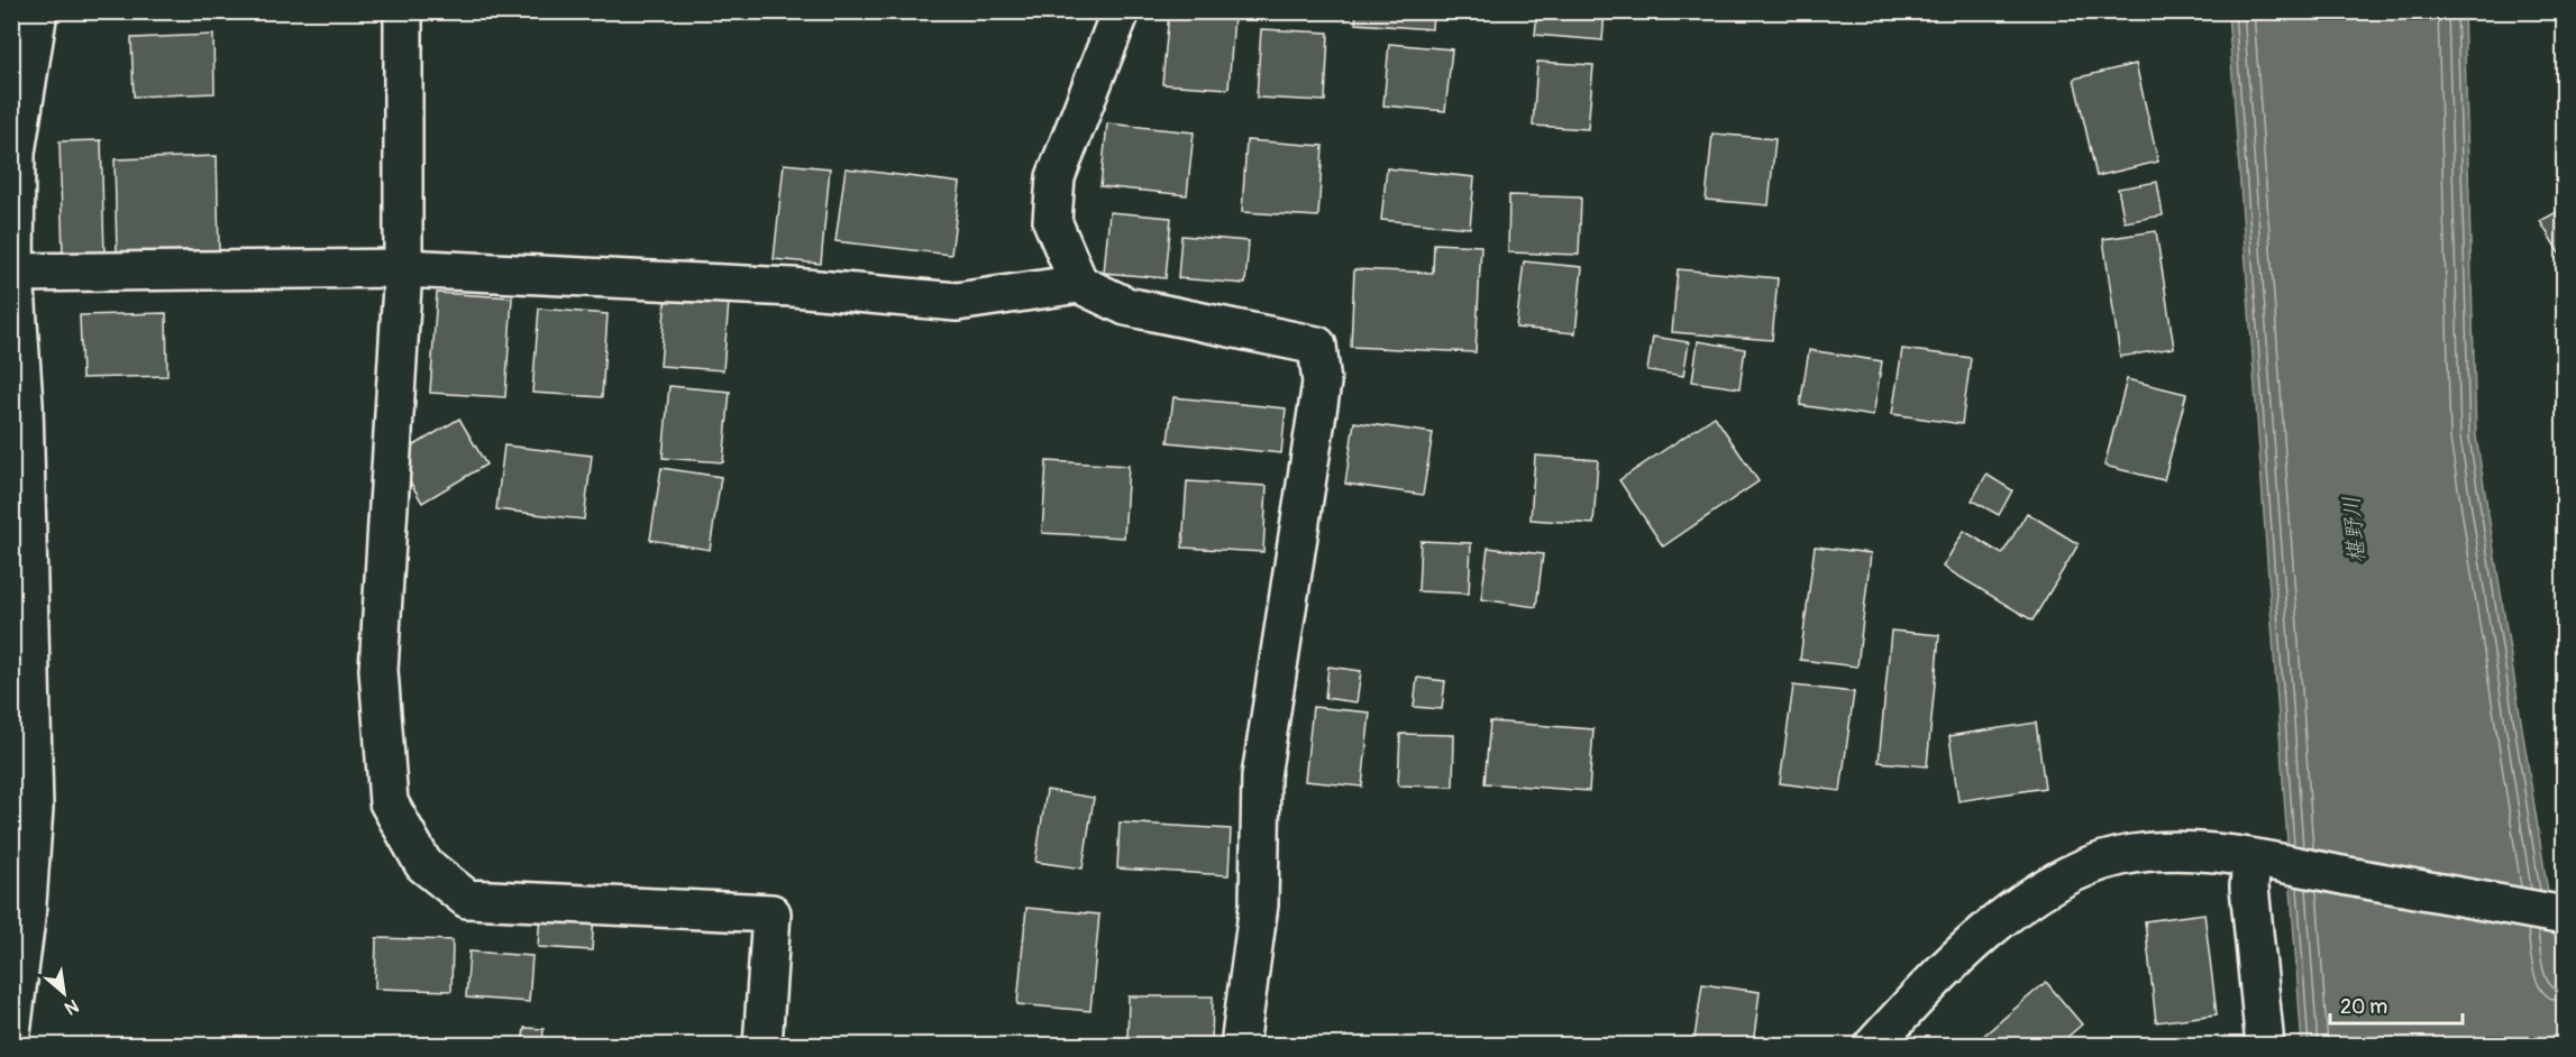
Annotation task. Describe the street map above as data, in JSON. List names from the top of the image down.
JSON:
{
  "water": ["椹野川"],
  "scale_bar": "20 m",
  "north": "bottom right"
}
